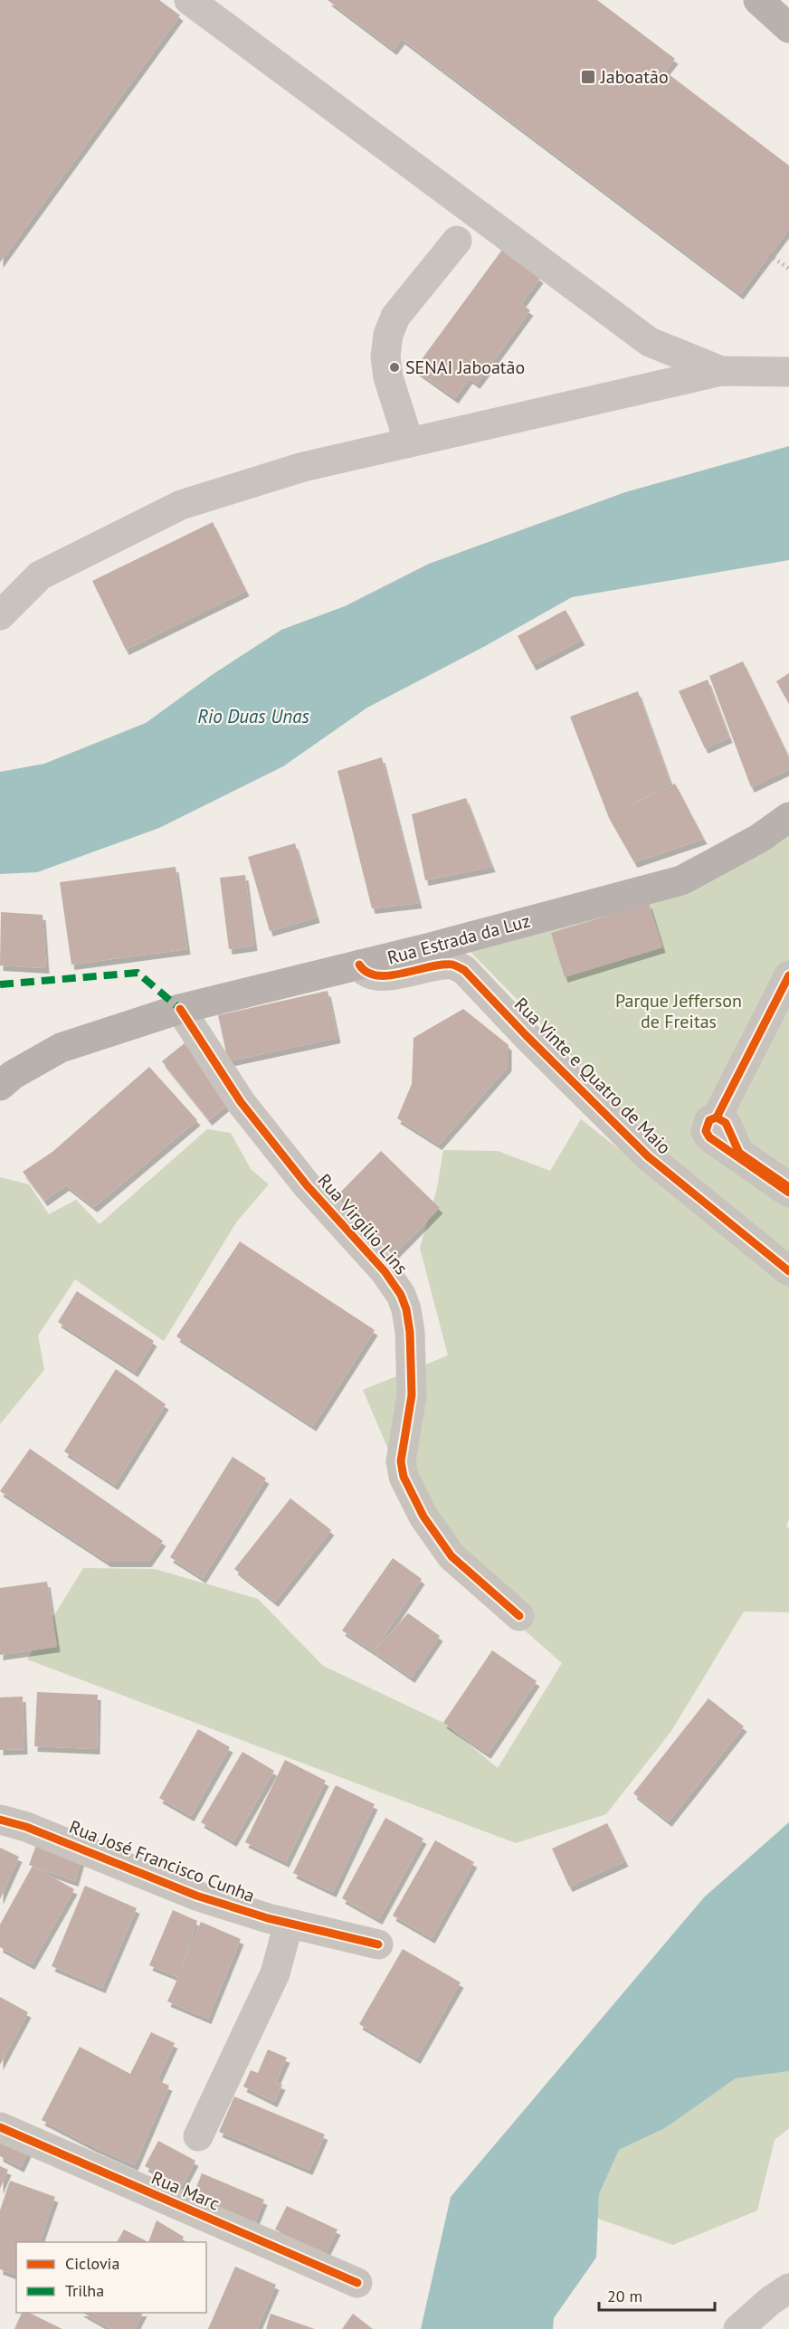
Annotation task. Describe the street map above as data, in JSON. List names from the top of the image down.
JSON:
{
  "streets": {
    "main road": ["Rua Estrada da Luz"],
    "street": [
      "Rua Vinte e Quatro de Maio",
      "Rua Virgílio Lins",
      "Rua José Francisco Cunha",
      "Rua Marc"
    ]
  },
  "crossings": [
    ["Rua Estrada da Luz", "Rua Vinte e Quatro de Maio"],
    ["Rua Estrada da Luz", "Rua Virgílio Lins"]
  ],
  "water": ["Rio Duas Unas"],
  "parks": ["Parque Jefferson de Freitas"],
  "places": {
    "transit": ["Jaboatão"],
    "other": ["SENAI Jaboatão"]
  },
  "legend": ["Ciclovia", "Trilha"],
  "scale_bar": "20 m"
}
